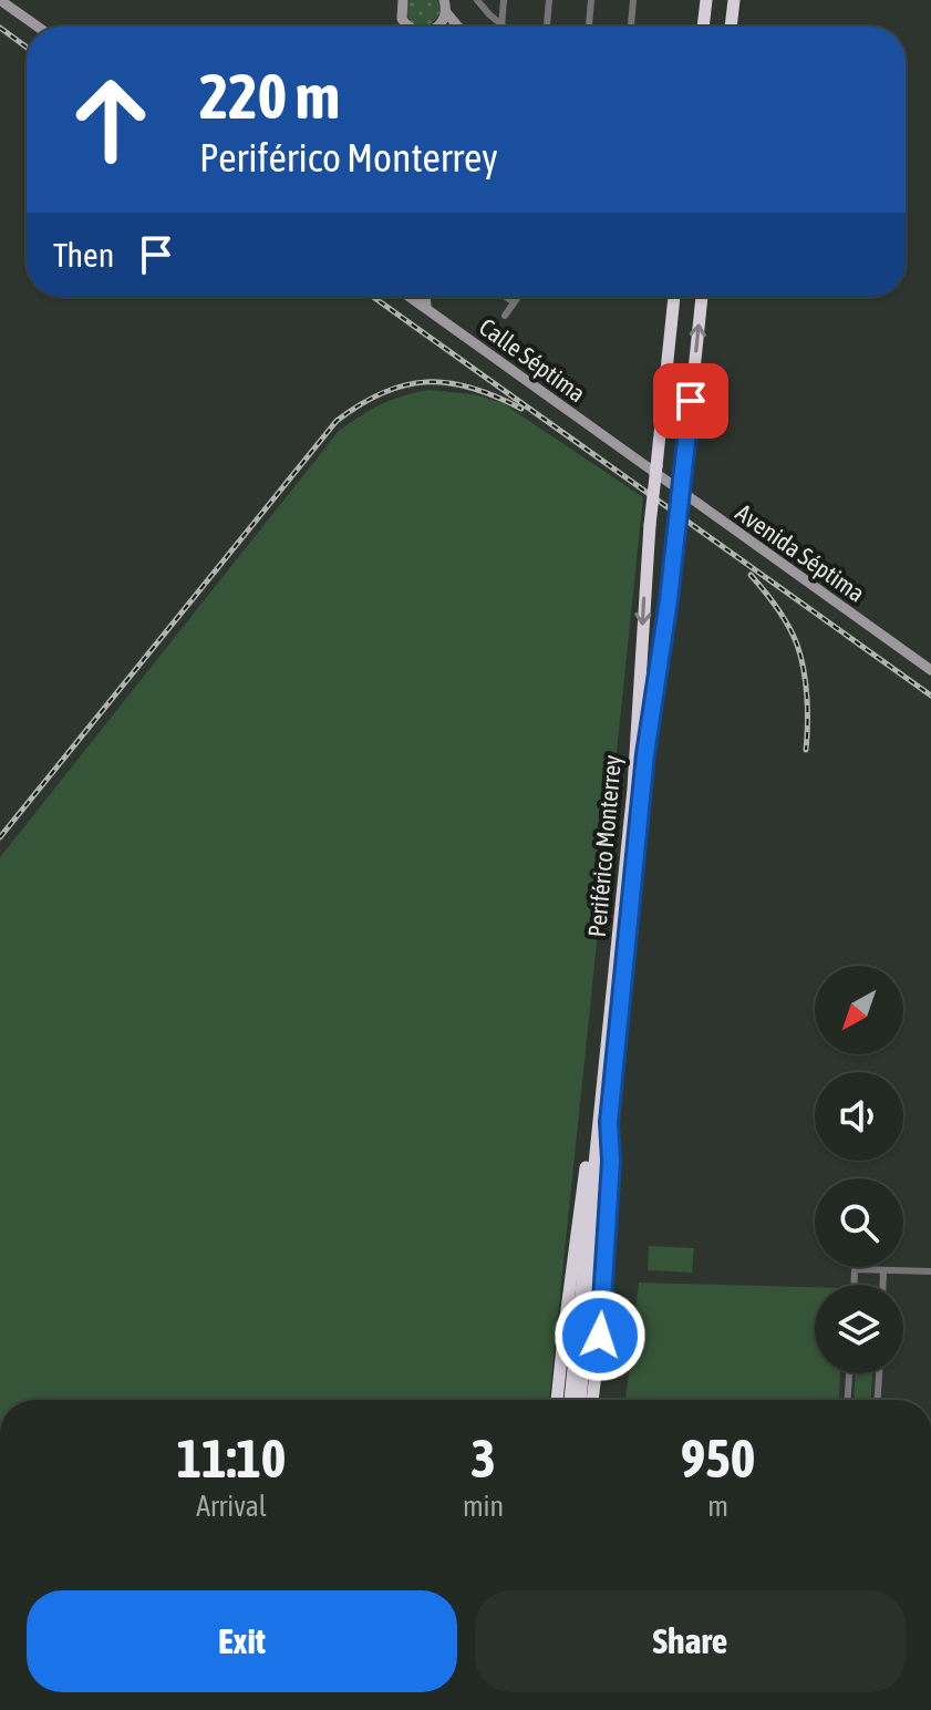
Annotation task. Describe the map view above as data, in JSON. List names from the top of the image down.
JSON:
{
  "streets": {
    "highway": ["Periférico Monterrey"],
    "street": ["Calle Séptima", "Avenida Séptima"]
  },
  "crossings": [
    ["Calle Séptima", "Avenida Séptima"],
    ["Calle Séptima", "Periférico Monterrey"],
    ["Avenida Séptima", "Periférico Monterrey"]
  ],
  "north": "bottom left",
  "page": {
    "turn": ["220 m", "Periférico Monterrey"],
    "then": "Then",
    "eta": [
      "11:10",
      "Arrival",
      "3",
      "min",
      "950",
      "m"
    ],
    "buttons": ["Exit", "Share"]
  }
}
